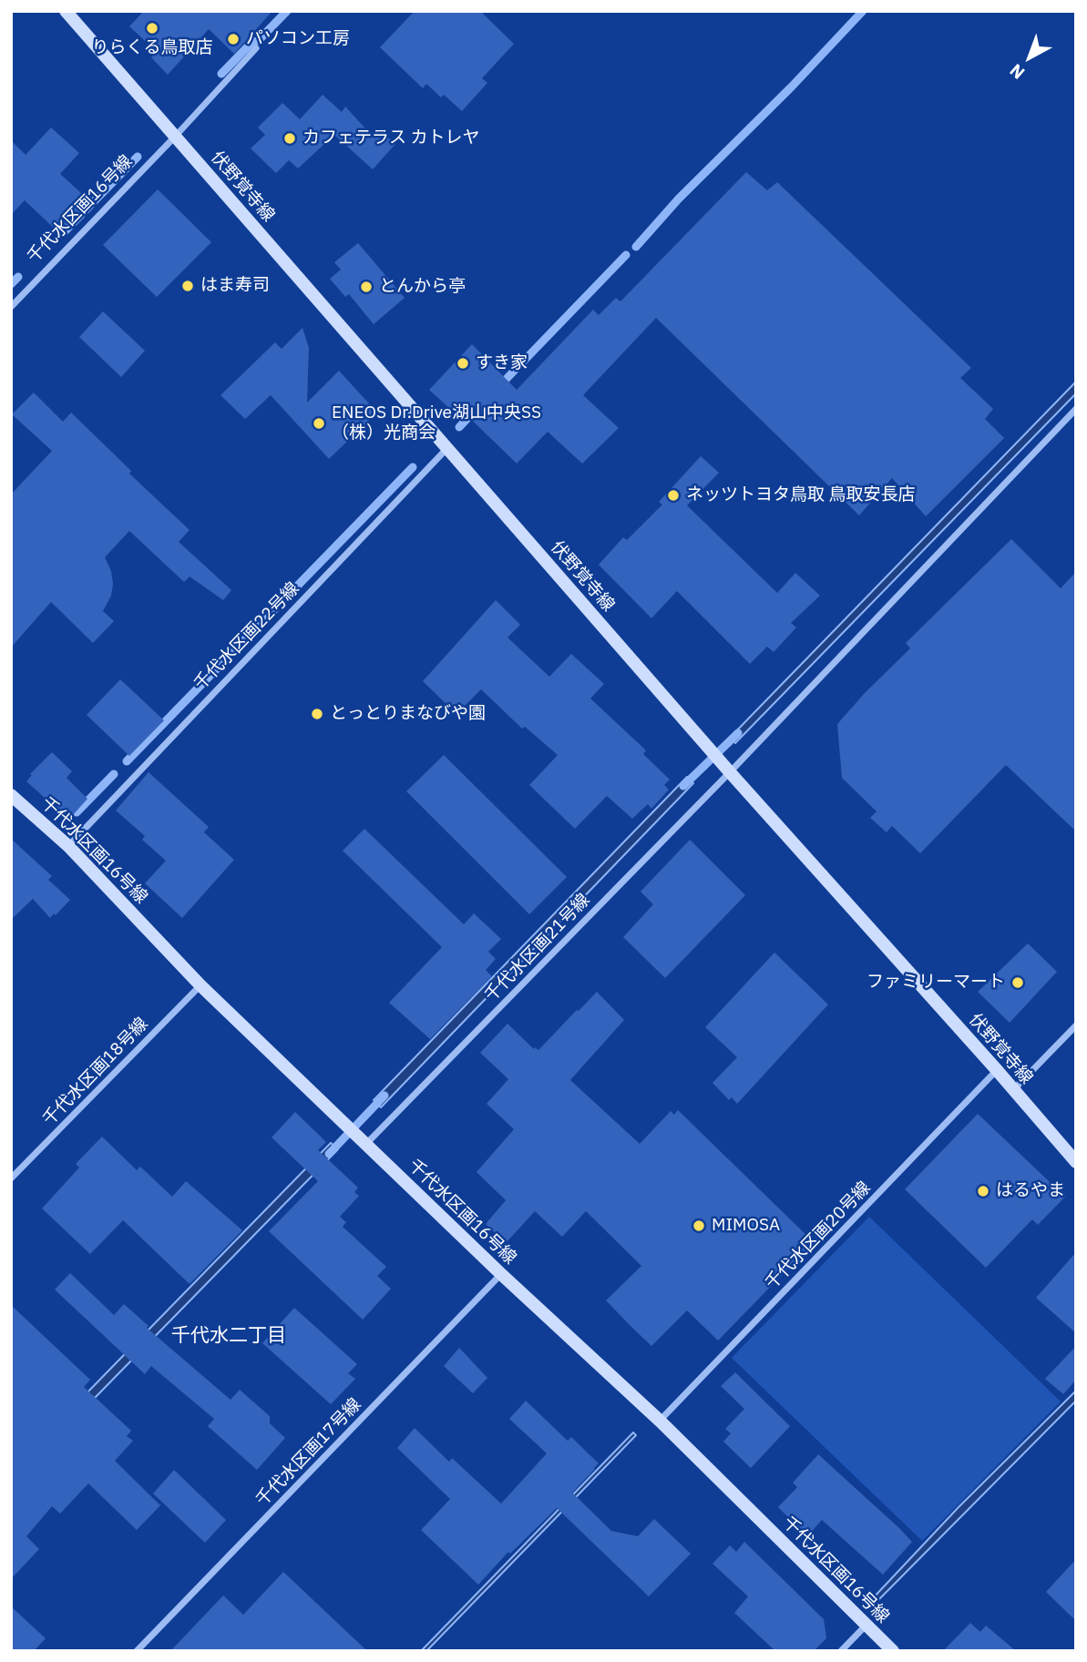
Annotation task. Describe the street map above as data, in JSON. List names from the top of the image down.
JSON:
{
  "streets": {
    "main road": ["伏野覚寺線", "千代水区画16号線"],
    "street": [
      "千代水区画22号線",
      "千代水区画21号線",
      "千代水区画18号線",
      "千代水区画20号線",
      "千代水区画17号線"
    ]
  },
  "crossings": [
    ["伏野覚寺線", "千代水区画16号線"],
    ["伏野覚寺線", "千代水区画22号線"],
    ["伏野覚寺線", "千代水区画21号線"],
    ["伏野覚寺線", "千代水区画20号線"],
    ["千代水区画16号線", "千代水区画22号線"],
    ["千代水区画16号線", "千代水区画21号線"],
    ["千代水区画16号線", "千代水区画18号線"],
    ["千代水区画16号線", "千代水区画20号線"],
    ["千代水区画16号線", "千代水区画17号線"]
  ],
  "districts": ["千代水二丁目"],
  "places": [
    "りらくる鳥取店",
    "パソコン工房",
    "カフェテラス カトレヤ",
    "はま寿司",
    "とんから亭",
    "すき家",
    "ENEOS Dr.Drive湖山中央SS （株）光商会",
    "ネッツトヨタ鳥取 鳥取安長店",
    "とっとりまなびや園",
    "ファミリーマート",
    "はるやま",
    "MIMOSA"
  ],
  "north": "bottom left"
}
